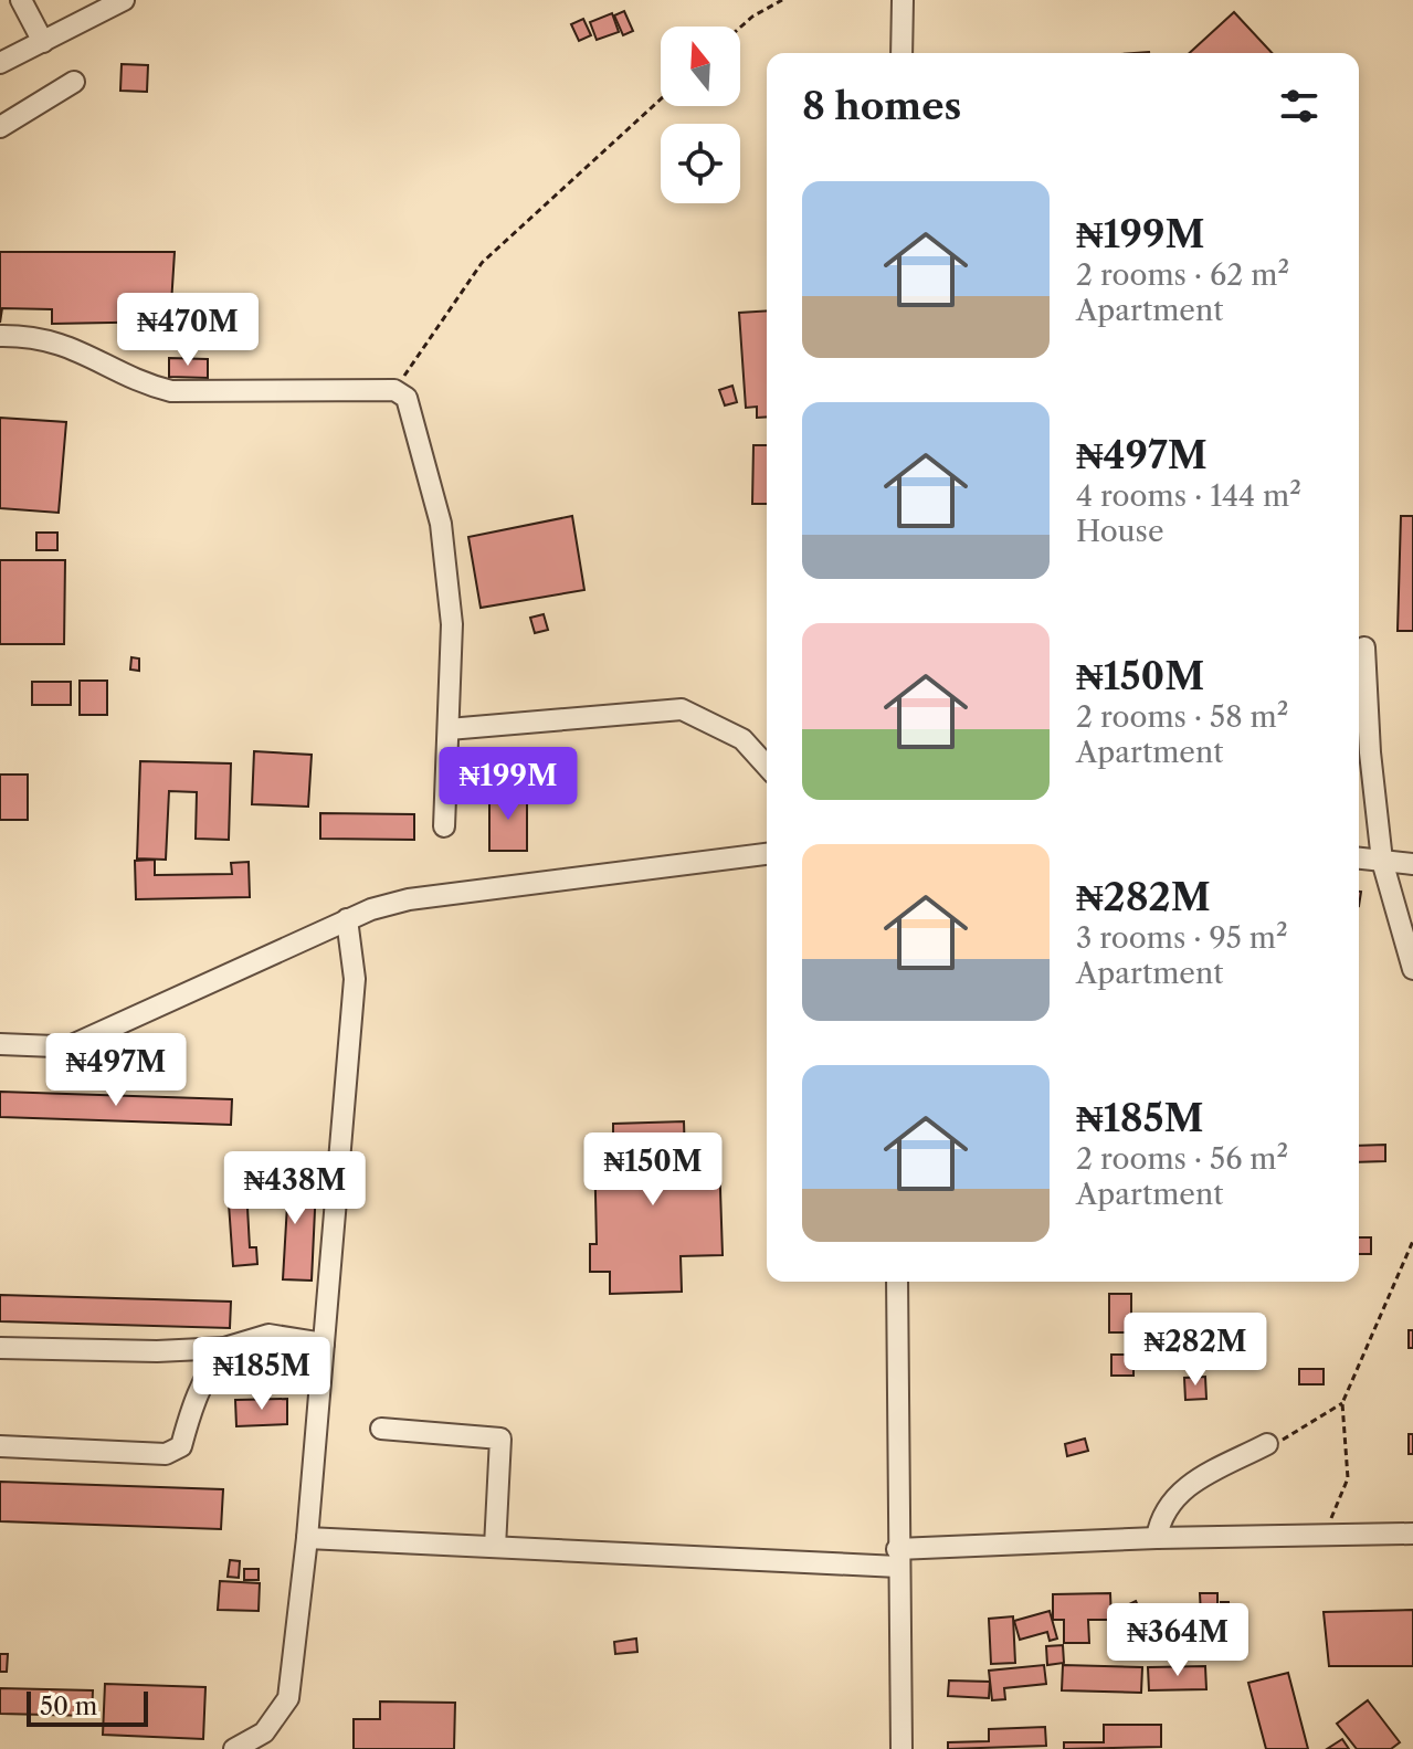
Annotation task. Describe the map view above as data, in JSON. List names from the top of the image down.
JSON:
{
  "scale_bar": "50 m",
  "north": "top",
  "page": {
    "heading": "8 homes",
    "list": [
      {
        "name": "₦199M",
        "note": "2 rooms · 62 m² · Apartment"
      },
      {
        "name": "₦497M",
        "note": "4 rooms · 144 m² · House"
      },
      {
        "name": "₦150M",
        "note": "2 rooms · 58 m² · Apartment"
      },
      {
        "name": "₦282M",
        "note": "3 rooms · 95 m² · Apartment"
      },
      {
        "name": "₦185M",
        "note": "2 rooms · 56 m² · Apartment"
      }
    ],
    "price": [
      "₦470M",
      "₦199M",
      "₦497M",
      "₦150M",
      "₦438M",
      "₦282M",
      "₦185M",
      "₦364M"
    ],
    "scale": "50 m"
  }
}
